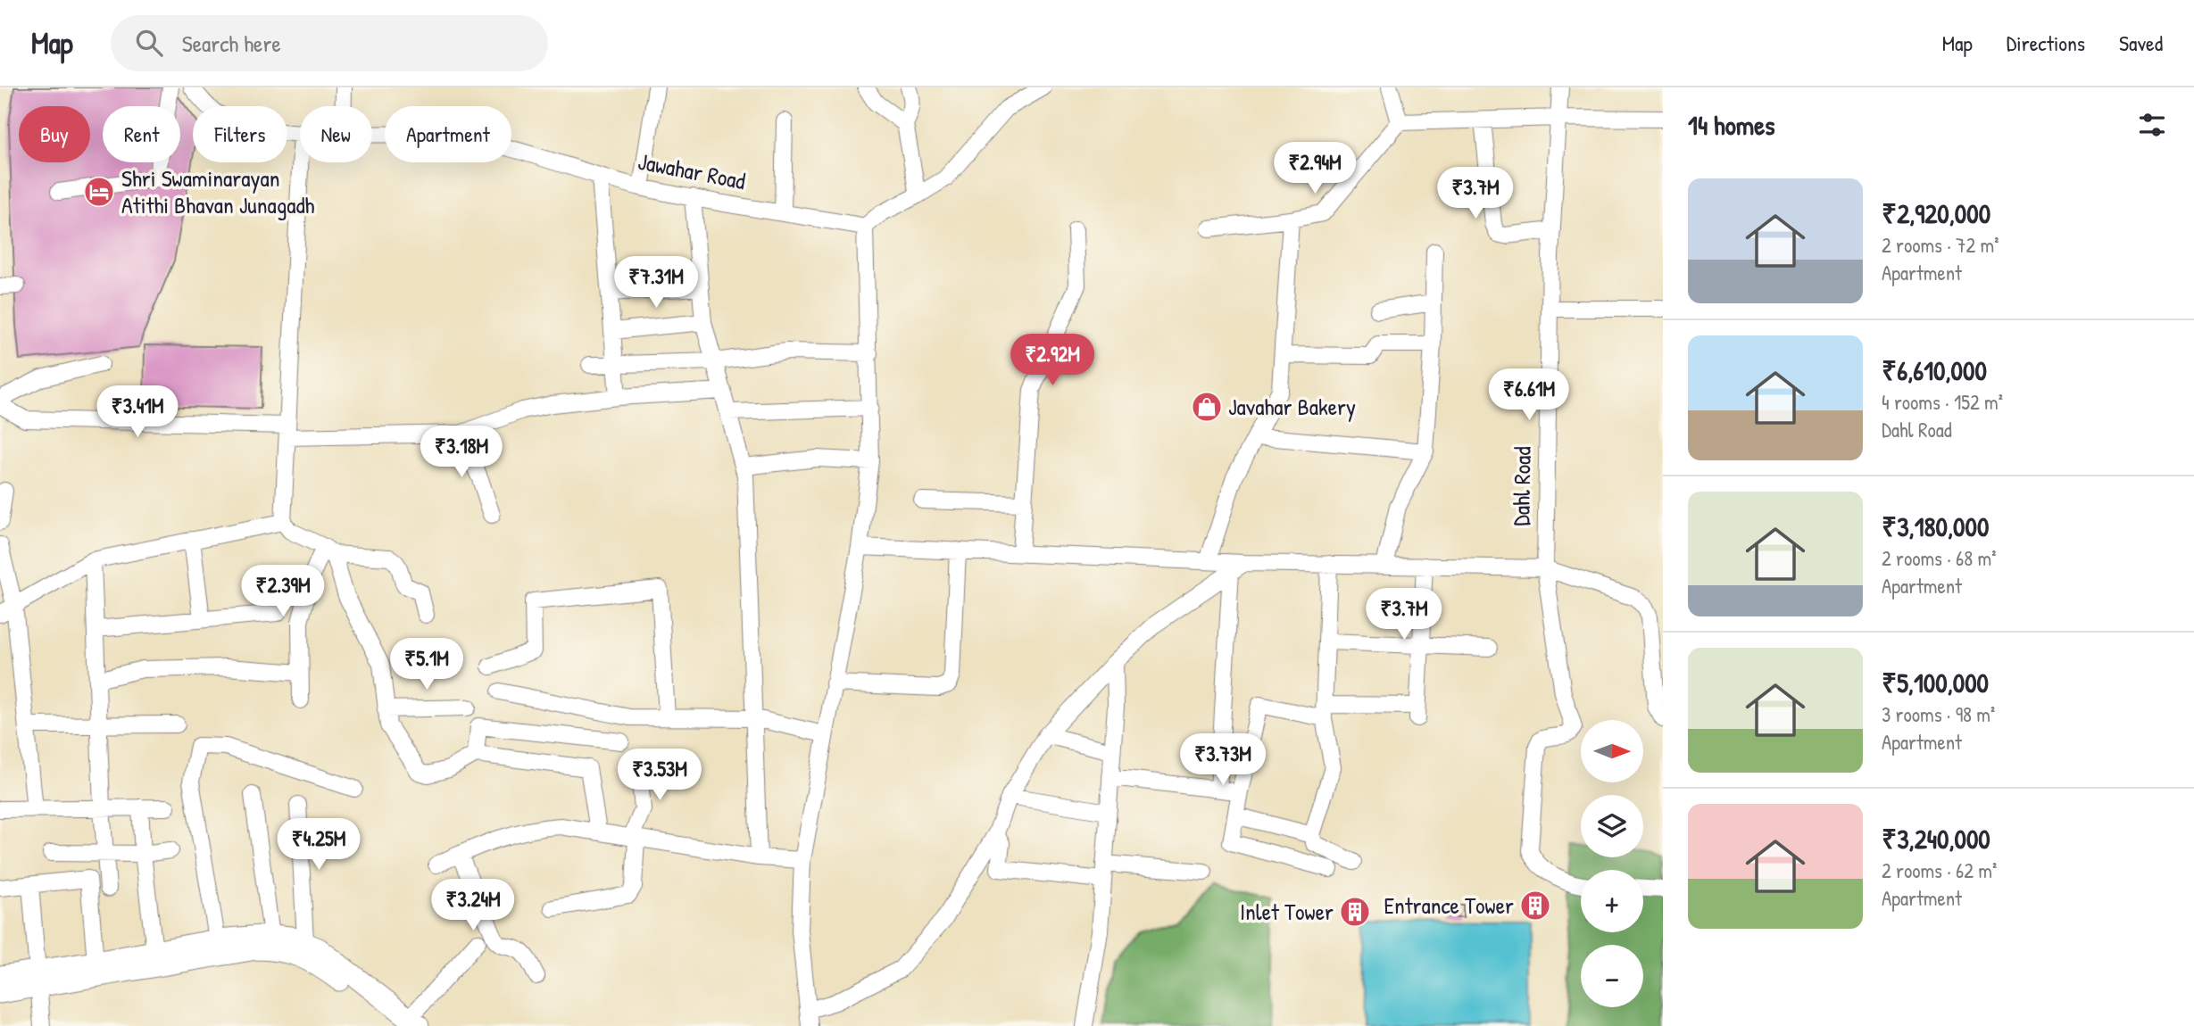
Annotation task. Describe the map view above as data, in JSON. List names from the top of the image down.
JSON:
{
  "streets": {
    "street": ["Jawahar Road", "Dahl Road"]
  },
  "places": {
    "hotel": ["Shri Swaminarayan Atithi Bhavan Junagadh"],
    "shop": ["Javahar Bakery"],
    "building": ["Entrance Tower", "Inlet Tower"]
  },
  "north": "right",
  "page": {
    "header": "Map",
    "search": "Search here",
    "nav": ["Map", "Directions", "Saved"],
    "heading": "14 homes",
    "chip": [
      "Buy",
      "Rent",
      "Filters",
      "New",
      "Apartment"
    ],
    "price": [
      "₹2.94M",
      "₹3.7M",
      "₹7.31M",
      "₹2.92M",
      "₹6.61M",
      "₹3.41M",
      "₹3.18M",
      "₹2.39M",
      "₹3.7M",
      "₹5.1M",
      "₹3.73M",
      "₹3.53M",
      "₹4.25M",
      "₹3.24M"
    ],
    "list": [
      {
        "name": "₹2,920,000",
        "note": "2 rooms · 72 m² · Apartment"
      },
      {
        "name": "₹6,610,000",
        "note": "4 rooms · 152 m² · Dahl Road"
      },
      {
        "name": "₹3,180,000",
        "note": "2 rooms · 68 m² · Apartment"
      },
      {
        "name": "₹5,100,000",
        "note": "3 rooms · 98 m² · Apartment"
      },
      {
        "name": "₹3,240,000",
        "note": "2 rooms · 62 m² · Apartment"
      }
    ],
    "map_buttons": ["+", "−"]
  }
}
